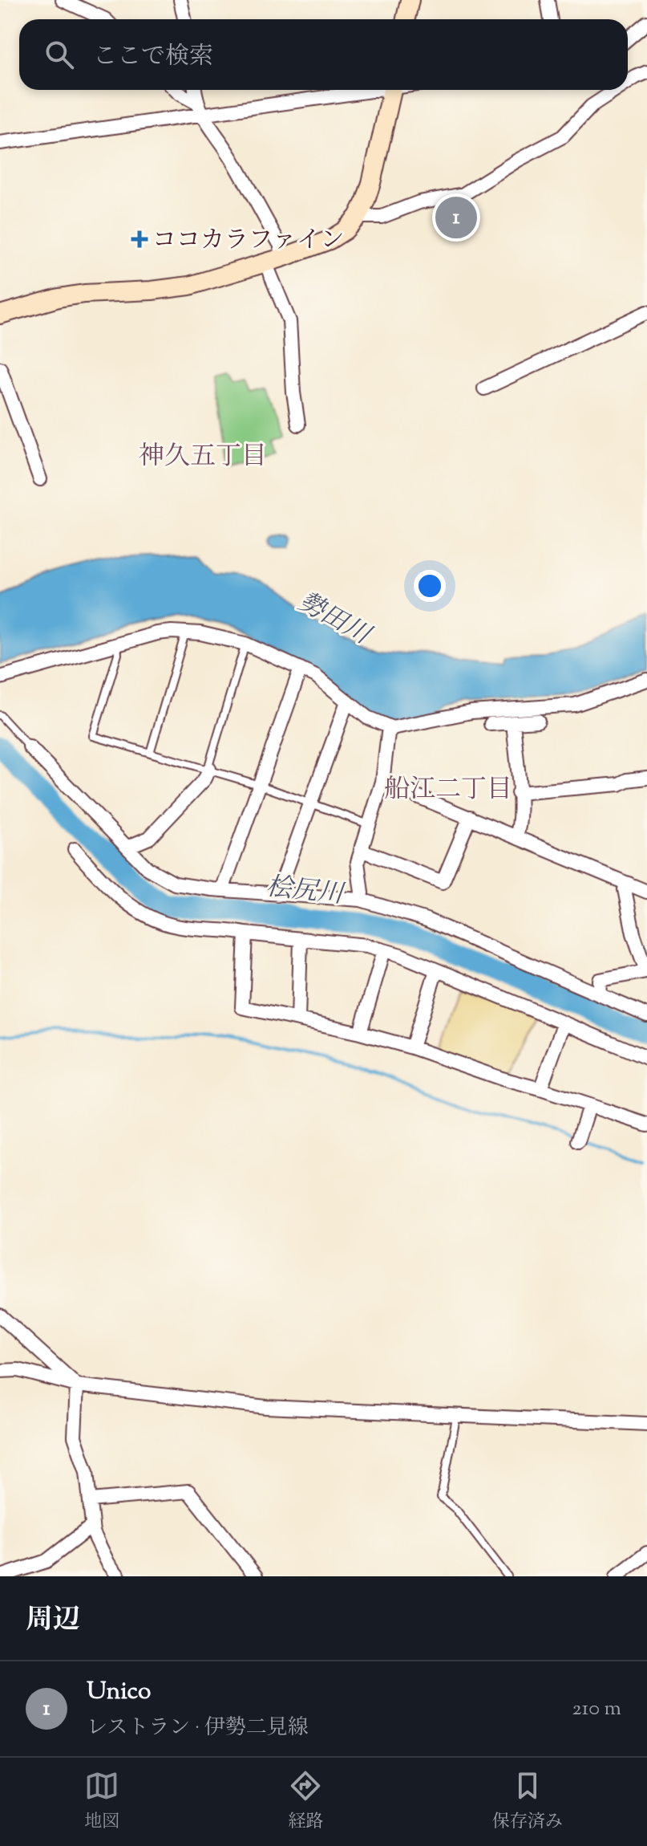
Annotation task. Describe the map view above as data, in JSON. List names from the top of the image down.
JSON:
{
  "districts": ["神久五丁目", "船江二丁目"],
  "water": ["勢田川", "桧尻川"],
  "places": {
    "health": ["ココカラファイン"]
  },
  "page": {
    "search": "ここで検索",
    "pins": "1",
    "heading": "周辺",
    "list": [
      {
        "mark": "1",
        "name": "Unico",
        "note": "レストラン · 伊勢二見線",
        "value": "210 m"
      }
    ],
    "nav": ["地図", "経路", "保存済み"]
  }
}
